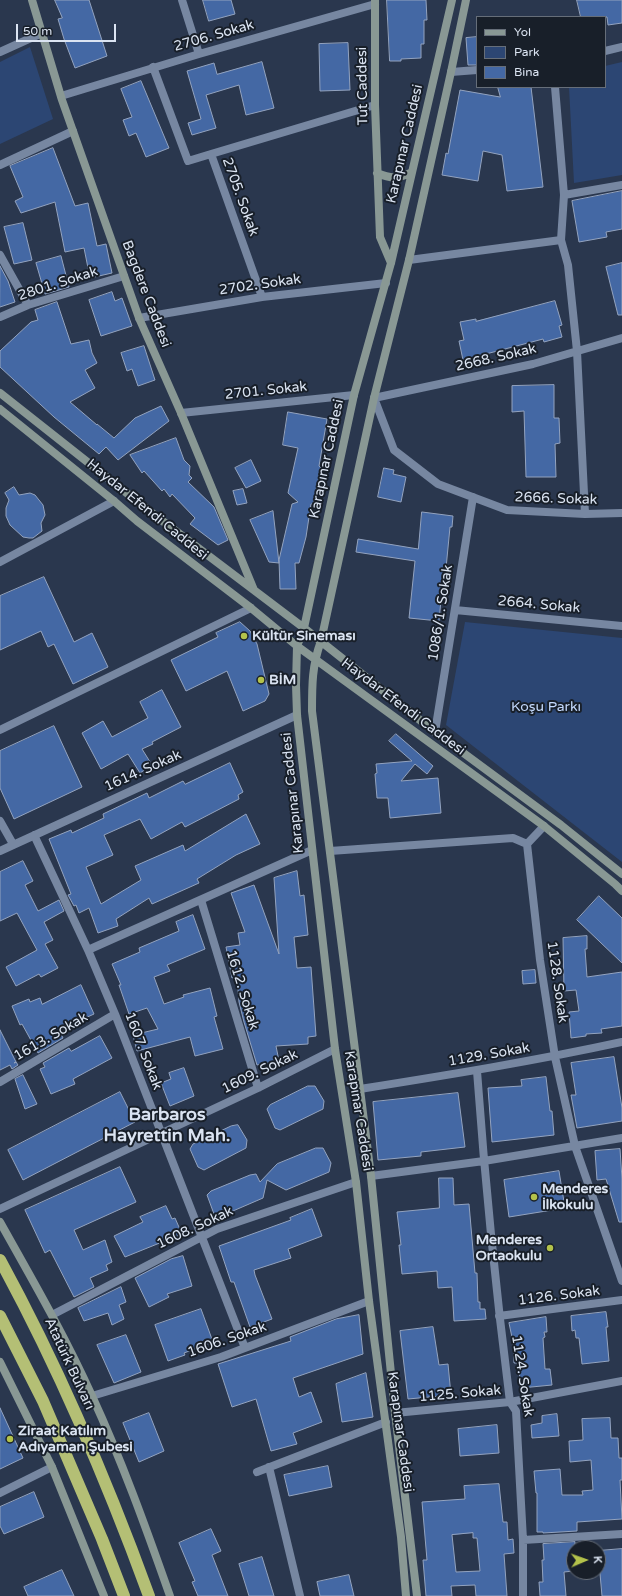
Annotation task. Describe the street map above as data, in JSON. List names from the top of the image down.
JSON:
{
  "streets": {
    "highway": ["Atatürk Bulvarı"],
    "main road": [
      "Tut Caddesi",
      "Karapınar Caddesi",
      "Bagdere Caddesi",
      "Haydar Efendi Caddesi"
    ],
    "street": [
      "2706. Sokak",
      "2705. Sokak",
      "2801. Sokak",
      "2702. Sokak",
      "2668. Sokak",
      "2701. Sokak",
      "2666. Sokak",
      "2664. Sokak",
      "1086/1. Sokak",
      "1614. Sokak",
      "1128. Sokak",
      "1612. Sokak",
      "1613. Sokak",
      "1607. Sokak",
      "1129. Sokak",
      "1609. Sokak",
      "1608. Sokak",
      "1126. Sokak",
      "1606. Sokak",
      "1124. Sokak",
      "1125. Sokak"
    ]
  },
  "crossings": [
    ["2706. Sokak", "Tut Caddesi"],
    ["2706. Sokak", "2705. Sokak"],
    ["2706. Sokak", "Bagdere Caddesi"],
    ["Tut Caddesi", "Karapınar Caddesi"],
    ["Karapınar Caddesi", "2702. Sokak"],
    ["Karapınar Caddesi", "2668. Sokak"],
    ["Karapınar Caddesi", "2701. Sokak"],
    ["Karapınar Caddesi", "2666. Sokak"],
    ["Karapınar Caddesi", "Haydar Efendi Caddesi"],
    ["Karapınar Caddesi", "1614. Sokak"],
    ["Karapınar Caddesi", "1129. Sokak"],
    ["Karapınar Caddesi", "1609. Sokak"],
    ["Karapınar Caddesi", "1608. Sokak"],
    ["Karapınar Caddesi", "1606. Sokak"],
    ["Karapınar Caddesi", "1125. Sokak"],
    ["2705. Sokak", "2702. Sokak"],
    ["2801. Sokak", "Bagdere Caddesi"],
    ["2702. Sokak", "Bagdere Caddesi"],
    ["Bagdere Caddesi", "2701. Sokak"],
    ["Bagdere Caddesi", "Haydar Efendi Caddesi"],
    ["2668. Sokak", "2666. Sokak"],
    ["2666. Sokak", "1086/1. Sokak"],
    ["Haydar Efendi Caddesi", "1086/1. Sokak"],
    ["2664. Sokak", "1086/1. Sokak"],
    ["1614. Sokak", "1607. Sokak"],
    ["1128. Sokak", "1129. Sokak"],
    ["1612. Sokak", "1609. Sokak"],
    ["1613. Sokak", "1607. Sokak"],
    ["1607. Sokak", "1609. Sokak"],
    ["1607. Sokak", "1608. Sokak"],
    ["1607. Sokak", "1606. Sokak"],
    ["1129. Sokak", "1124. Sokak"],
    ["1126. Sokak", "1124. Sokak"],
    ["1124. Sokak", "1125. Sokak"]
  ],
  "districts": ["Barbaros Hayrettin Mah."],
  "parks": ["Koşu Parkı"],
  "places": [
    "Kültür Sineması",
    "BİM",
    "Menderes İlkokulu",
    "Menderes Ortaokulu",
    "Ziraat Katılım Adıyaman Şubesi"
  ],
  "legend": ["Yol", "Park", "Bina"],
  "scale_bar": "50 m",
  "north": "right"
}
